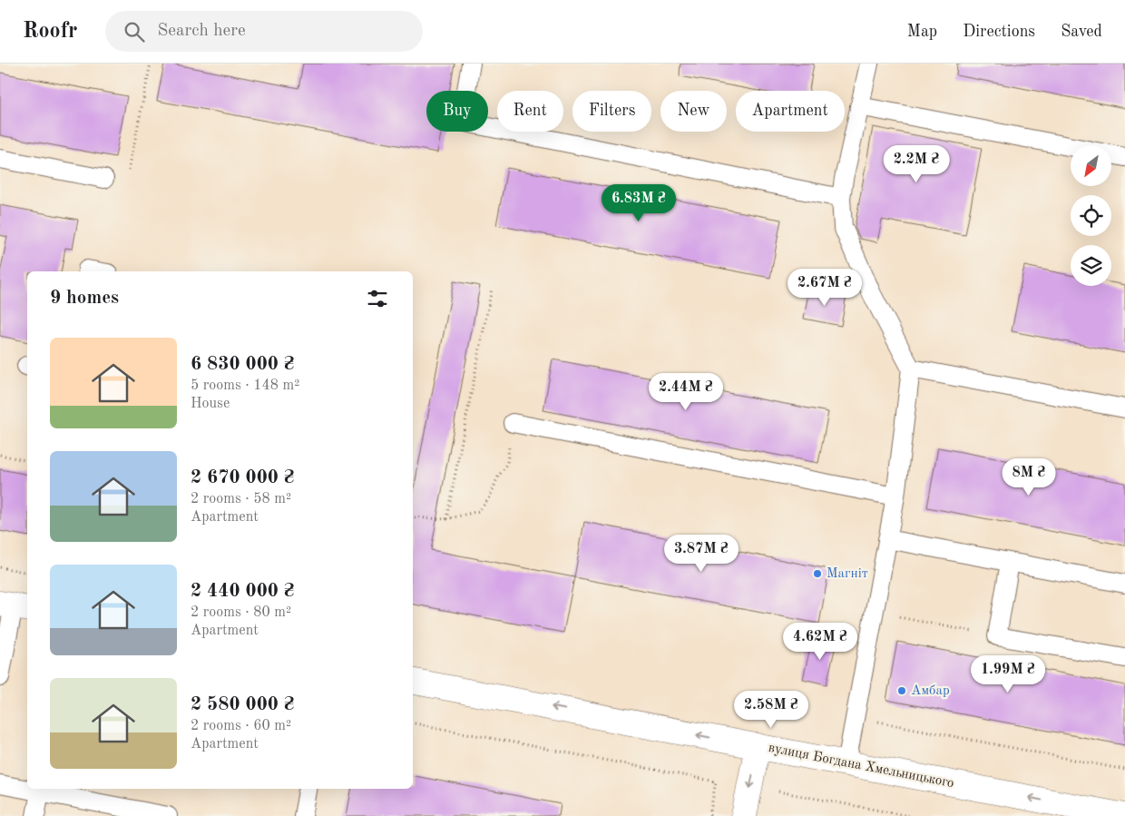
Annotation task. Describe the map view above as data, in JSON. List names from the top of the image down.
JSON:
{
  "streets": {
    "street": ["вулиця Богдана Хмельницького"]
  },
  "one_way": ["вулиця Богдана Хмельницького"],
  "places": ["Магніт", "Амбар"],
  "north": "bottom left",
  "page": {
    "header": "Roofr",
    "search": "Search here",
    "nav": ["Map", "Directions", "Saved"],
    "chip": [
      "Buy",
      "Rent",
      "Filters",
      "New",
      "Apartment"
    ],
    "price": [
      "2.2M ₴",
      "6.83M ₴",
      "2.67M ₴",
      "2.44M ₴",
      "8M ₴",
      "3.87M ₴",
      "4.62M ₴",
      "1.99M ₴",
      "2.58M ₴"
    ],
    "heading": "9 homes",
    "list": [
      {
        "name": "6 830 000 ₴",
        "note": "5 rooms · 148 m² · House"
      },
      {
        "name": "2 670 000 ₴",
        "note": "2 rooms · 58 m² · Apartment"
      },
      {
        "name": "2 440 000 ₴",
        "note": "2 rooms · 80 m² · Apartment"
      },
      {
        "name": "2 580 000 ₴",
        "note": "2 rooms · 60 m² · Apartment"
      }
    ]
  }
}
